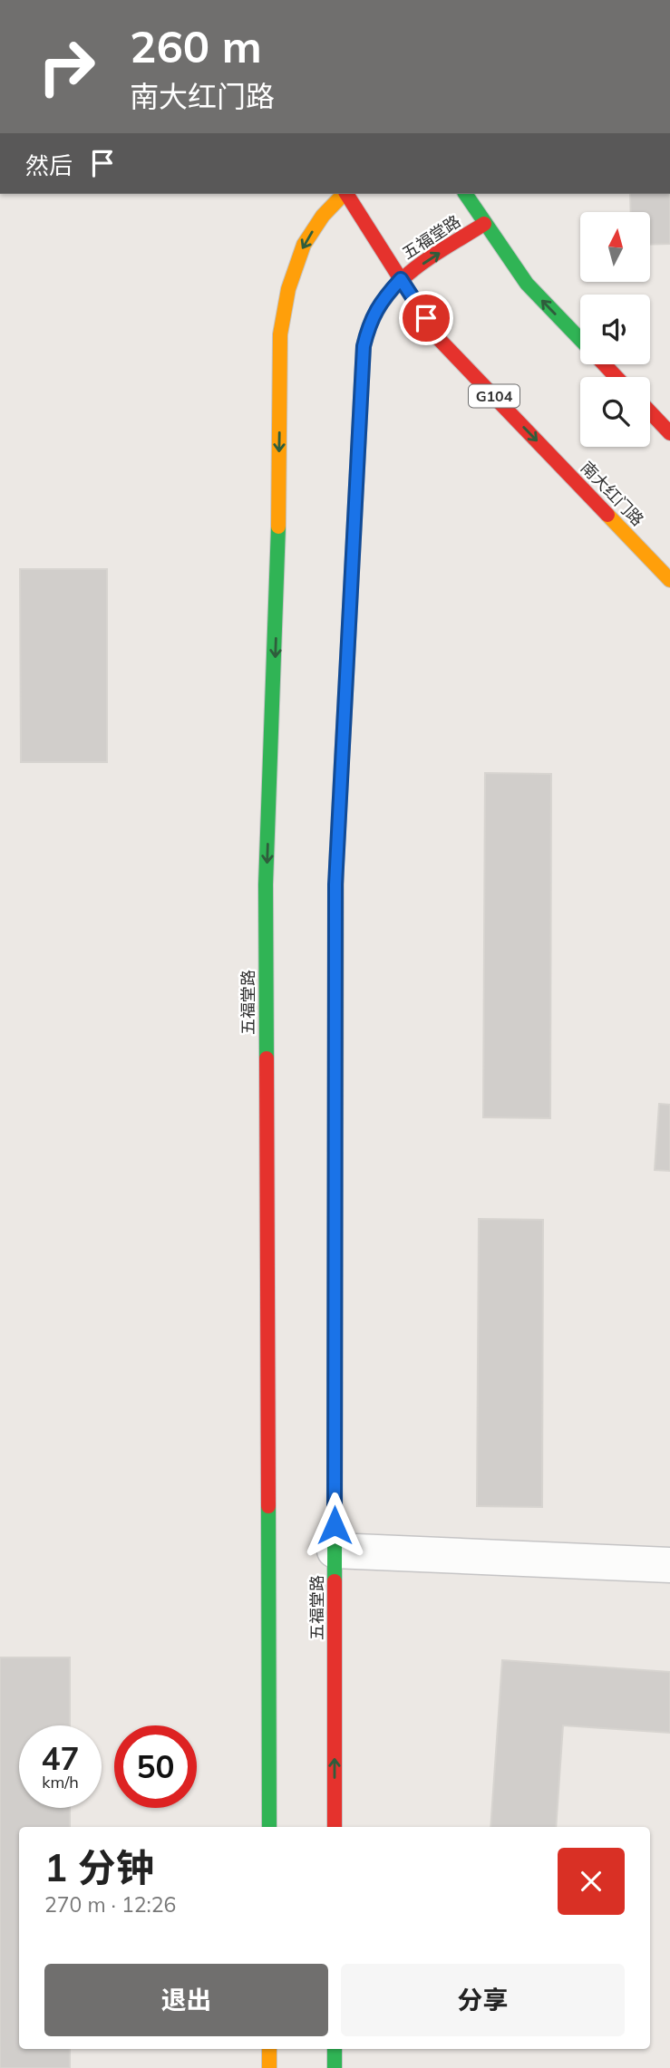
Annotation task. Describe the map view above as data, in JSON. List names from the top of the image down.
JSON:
{
  "streets": {
    "main road": ["五福堂路", "G104", "南大红门路"]
  },
  "crossings": [
    ["五福堂路", "南大红门路"]
  ],
  "north": "top",
  "page": {
    "turn": ["260 m", "南大红门路"],
    "then": "然后",
    "speed": "47 km/h",
    "limit": "50",
    "heading": ["1 分钟", "270 m · 12:26"],
    "buttons": ["退出", "分享"]
  }
}
